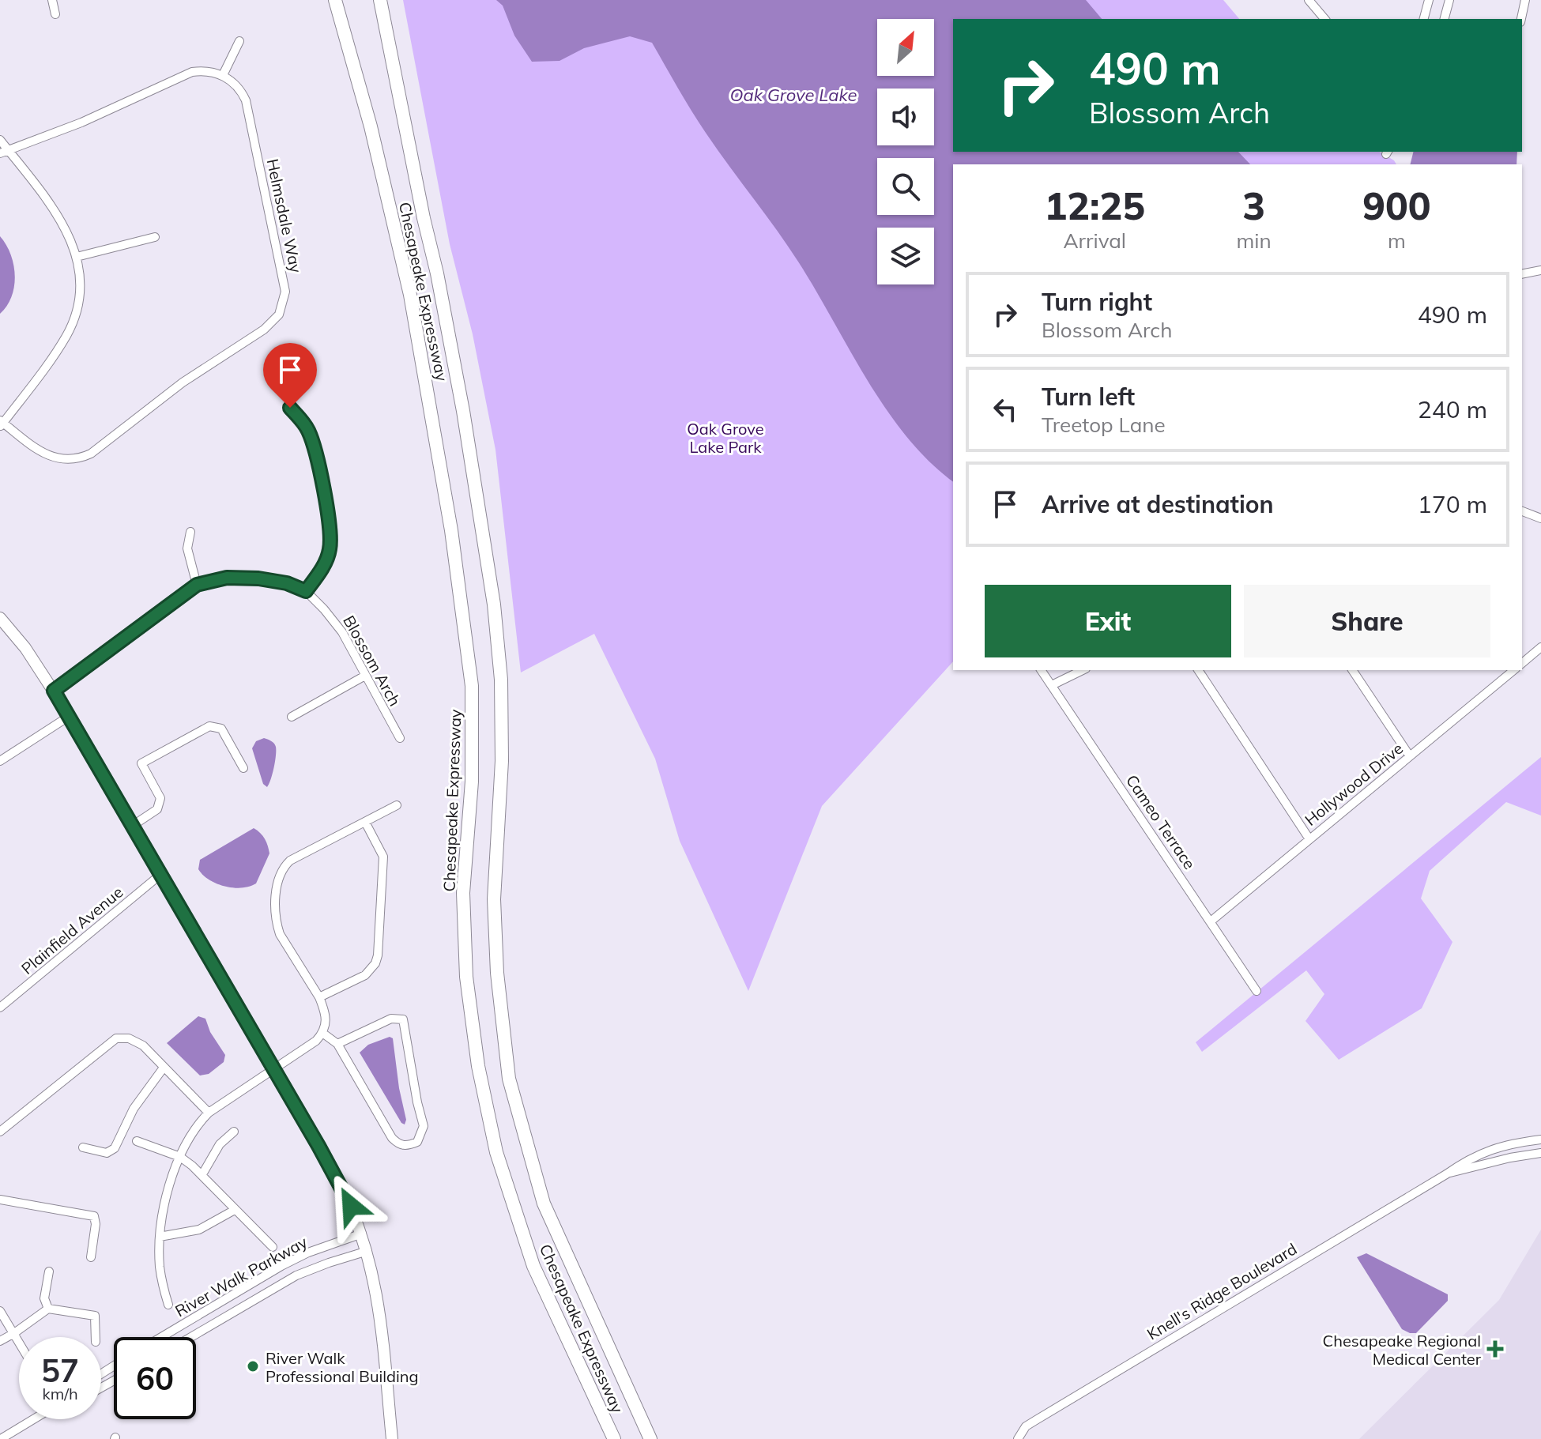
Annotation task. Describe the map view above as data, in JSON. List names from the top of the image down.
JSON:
{
  "streets": {
    "highway": ["Chesapeake Expressway"],
    "street": [
      "Helmsdale Way",
      "Blossom Arch",
      "Hollywood Drive",
      "Cameo Terrace",
      "Plainfield Avenue",
      "River Walk Parkway",
      "Knell's Ridge Boulevard"
    ]
  },
  "crossings": [
    ["Hollywood Drive", "Cameo Terrace"]
  ],
  "water": ["Oak Grove Lake"],
  "parks": ["Oak Grove Lake Park"],
  "places": {
    "health": ["Chesapeake Regional Medical Center"],
    "other": ["River Walk Professional Building"]
  },
  "north": "top right",
  "page": {
    "turn": ["490 m", "Blossom Arch"],
    "eta": [
      "12:25",
      "Arrival",
      "3",
      "min",
      "900",
      "m"
    ],
    "list": [
      {
        "name": "Turn right",
        "note": "Blossom Arch",
        "value": "490 m"
      },
      {
        "name": "Turn left",
        "note": "Treetop Lane",
        "value": "240 m"
      },
      {
        "name": "Arrive at destination",
        "value": "170 m"
      }
    ],
    "buttons": ["Exit", "Share"],
    "speed": "57 km/h",
    "limit": "60"
  }
}
